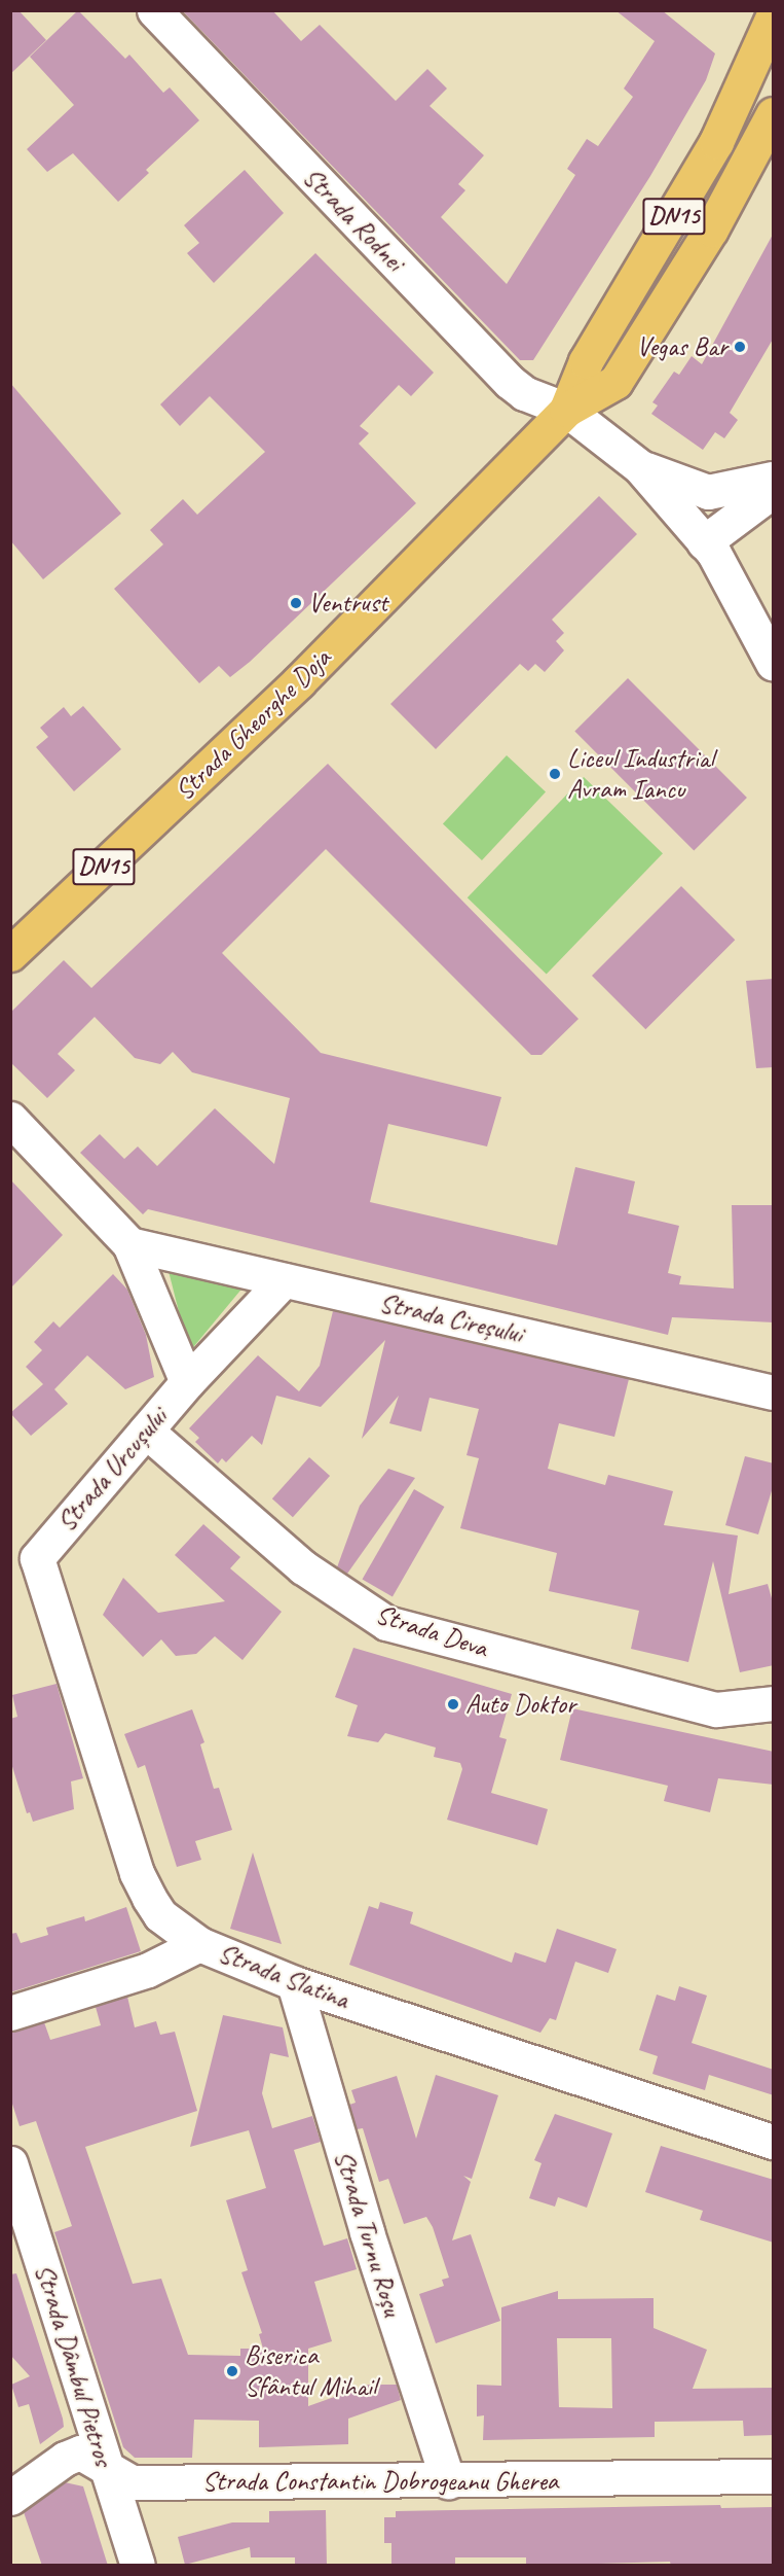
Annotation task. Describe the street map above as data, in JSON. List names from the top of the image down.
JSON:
{
  "streets": {
    "main road": ["DN15", "Strada Gheorghe Doja"],
    "street": [
      "Strada Rodnei",
      "Strada Cireșului",
      "Strada Urcușului",
      "Strada Deva",
      "Strada Slatina",
      "Strada Turnu Roșu",
      "Strada Dâmbul Pietros",
      "Strada Constantin Dobrogeanu Gherea"
    ]
  },
  "crossings": [
    ["Strada Rodnei", "Strada Gheorghe Doja"],
    ["Strada Cireșului", "Strada Urcușului"],
    ["Strada Urcușului", "Strada Deva"],
    ["Strada Urcușului", "Strada Slatina"],
    ["Strada Slatina", "Strada Turnu Roșu"],
    ["Strada Turnu Roșu", "Strada Constantin Dobrogeanu Gherea"],
    ["Strada Dâmbul Pietros", "Strada Constantin Dobrogeanu Gherea"]
  ],
  "places": [
    "Vegas Bar",
    "Ventrust",
    "Liceul Industrial Avram Iancu",
    "Auto Doktor",
    "Biserica Sfântul Mihail"
  ]
}
